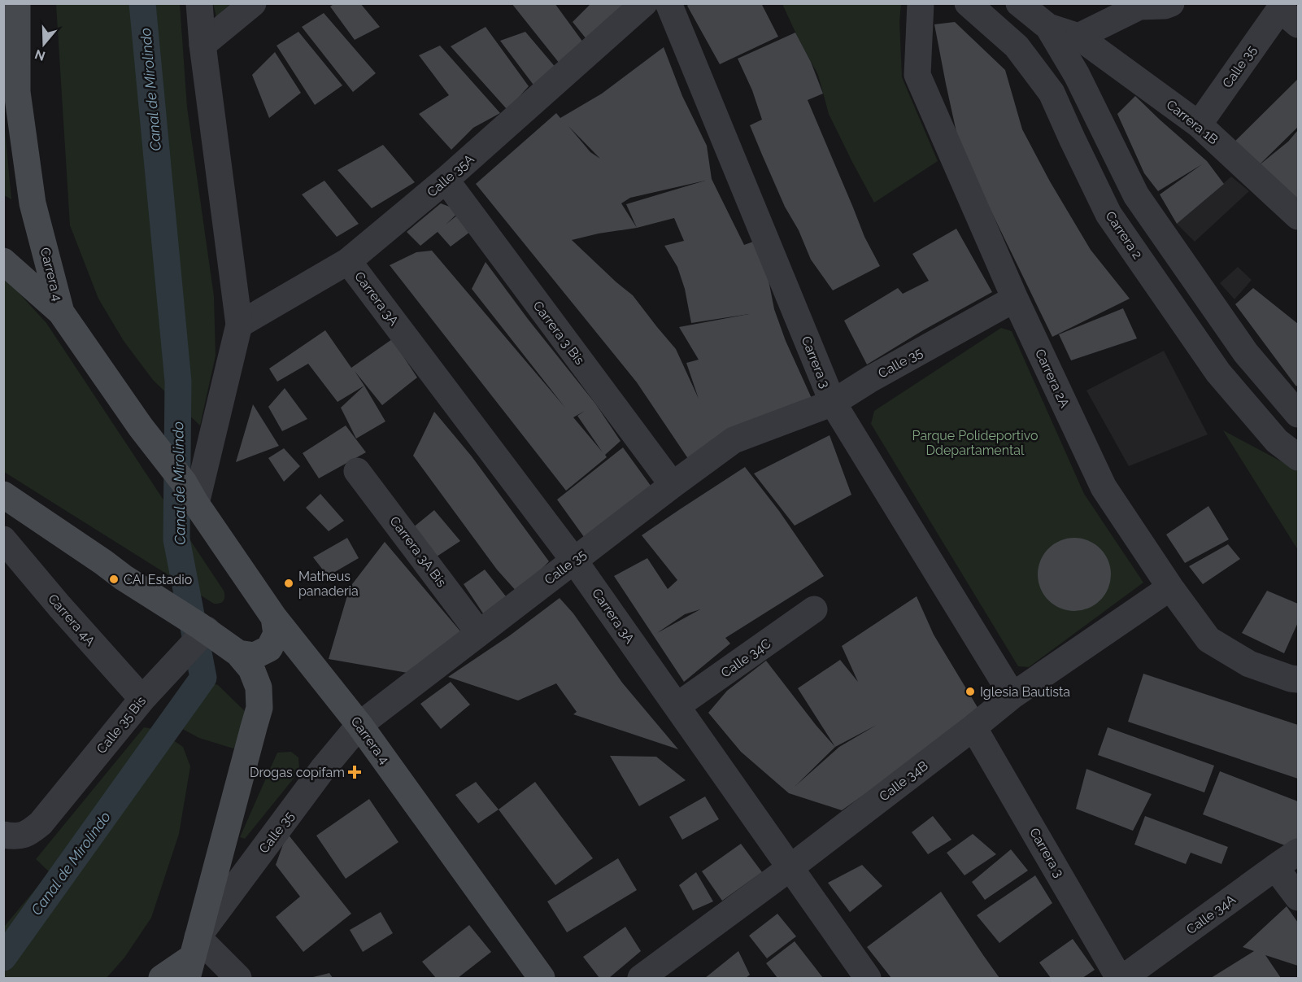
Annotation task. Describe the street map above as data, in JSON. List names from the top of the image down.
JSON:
{
  "streets": {
    "main road": ["Carrera 4"],
    "street": [
      "Calle 35",
      "Carrera 1B",
      "Calle 35A",
      "Carrera 2",
      "Carrera 3A",
      "Carrera 3 Bis",
      "Carrera 3",
      "Carrera 2A",
      "Carrera 3A Bis",
      "Carrera 4A",
      "Calle 34C",
      "Calle 35 Bis",
      "Calle 34B",
      "Calle 34A"
    ]
  },
  "crossings": [
    ["Calle 35", "Carrera 1B"],
    ["Calle 35", "Carrera 4"],
    ["Calle 35", "Carrera 3A"],
    ["Calle 35", "Carrera 3 Bis"],
    ["Calle 35", "Carrera 3"],
    ["Calle 35", "Carrera 2A"],
    ["Calle 35", "Carrera 3A Bis"],
    ["Calle 35A", "Carrera 3A"],
    ["Calle 35A", "Carrera 3 Bis"],
    ["Carrera 3A", "Calle 34C"],
    ["Carrera 3A", "Calle 34B"],
    ["Carrera 3", "Calle 34B"],
    ["Carrera 2A", "Calle 34B"],
    ["Carrera 4A", "Calle 35 Bis"]
  ],
  "water": ["Canal de Mirolindo"],
  "parks": ["Parque Polideportivo Ddepartamental"],
  "places": {
    "other": ["CAI Estadio", "Matheus panaderia", "Iglesia Bautista"],
    "health": ["Drogas copifam"]
  },
  "north": "bottom"
}
